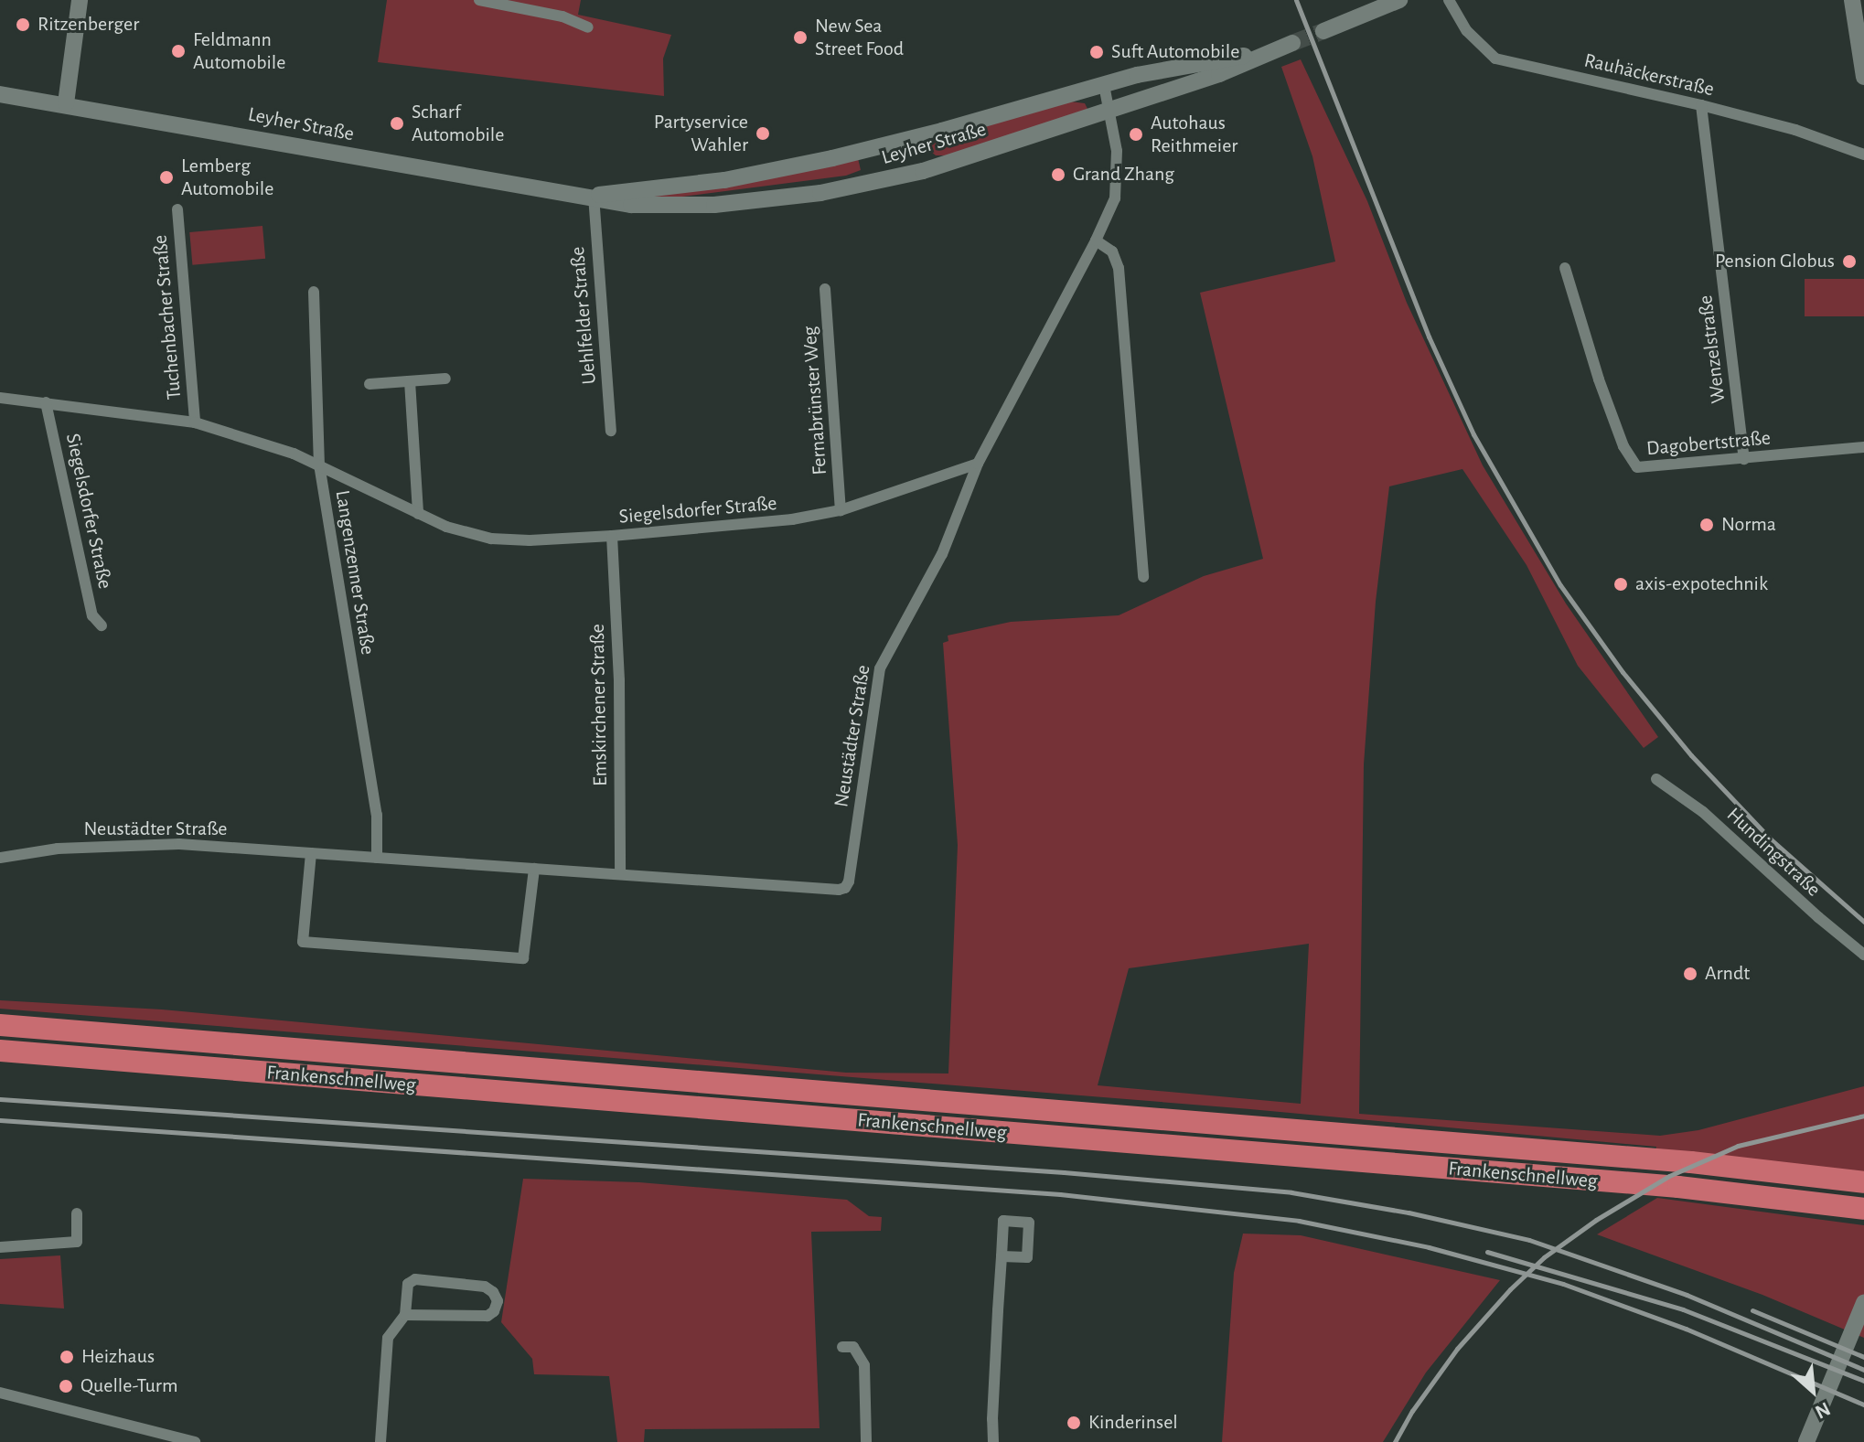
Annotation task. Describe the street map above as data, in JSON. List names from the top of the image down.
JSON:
{
  "streets": {
    "highway": ["Frankenschnellweg"],
    "main road": ["Leyher Straße"],
    "street": [
      "Rauhäckerstraße",
      "Uehlfelder Straße",
      "Tuchenbacher Straße",
      "Wenzelstraße",
      "Fernabrünster Weg",
      "Dagobertstraße",
      "Siegelsdorfer Straße",
      "Langenzenner Straße",
      "Emskirchener Straße",
      "Neustädter Straße",
      "Hundingstraße"
    ]
  },
  "crossings": [
    ["Rauhäckerstraße", "Wenzelstraße"],
    ["Leyher Straße", "Uehlfelder Straße"],
    ["Leyher Straße", "Neustädter Straße"],
    ["Tuchenbacher Straße", "Siegelsdorfer Straße"],
    ["Wenzelstraße", "Dagobertstraße"],
    ["Fernabrünster Weg", "Siegelsdorfer Straße"],
    ["Siegelsdorfer Straße", "Langenzenner Straße"],
    ["Siegelsdorfer Straße", "Emskirchener Straße"],
    ["Siegelsdorfer Straße", "Neustädter Straße"],
    ["Langenzenner Straße", "Neustädter Straße"],
    ["Emskirchener Straße", "Neustädter Straße"]
  ],
  "places": [
    "Ritzenberger",
    "New Sea Street Food",
    "Feldmann Automobile",
    "Suft Automobile",
    "Scharf Automobile",
    "Partyservice Wahler",
    "Autohaus Reithmeier",
    "Grand Zhang",
    "Lemberg Automobile",
    "Pension Globus",
    "Norma",
    "axis-expotechnik",
    "Arndt",
    "Heizhaus",
    "Quelle-Turm",
    "Kinderinsel"
  ],
  "north": "bottom right"
}
